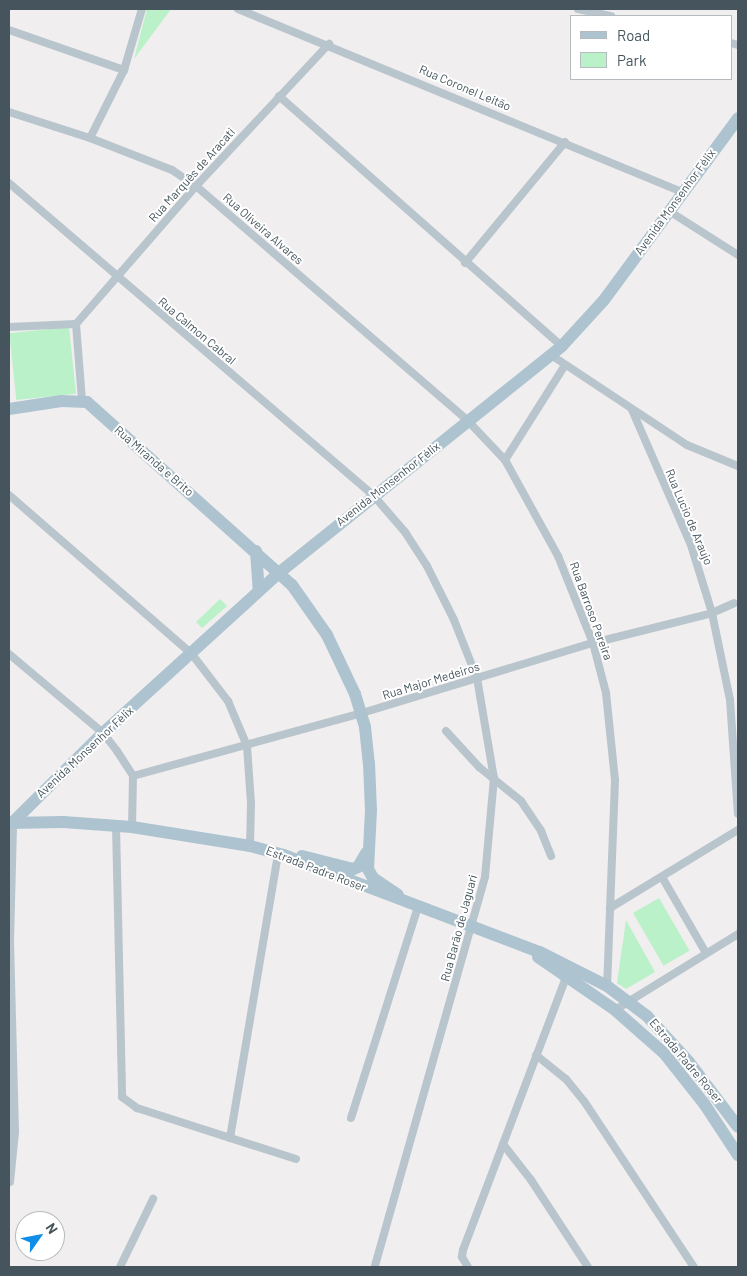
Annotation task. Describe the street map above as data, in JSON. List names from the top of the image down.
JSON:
{
  "streets": {
    "main road": ["Avenida Monsenhor Félix", "Rua Miranda e Brito", "Estrada Padre Roser"],
    "street": [
      "Rua Coronel Leitão",
      "Rua Marquês de Aracati",
      "Rua Oliveira Alvares",
      "Rua Calmon Cabral",
      "Rua Lucio de Araujo",
      "Rua Barroso Pereira",
      "Rua Major Medeiros",
      "Rua Barão de Jaguari"
    ]
  },
  "crossings": [
    ["Rua Coronel Leitão", "Rua Marquês de Aracati"],
    ["Rua Coronel Leitão", "Avenida Monsenhor Félix"],
    ["Rua Marquês de Aracati", "Rua Oliveira Alvares"],
    ["Rua Marquês de Aracati", "Rua Calmon Cabral"],
    ["Avenida Monsenhor Félix", "Rua Oliveira Alvares"],
    ["Avenida Monsenhor Félix", "Rua Calmon Cabral"],
    ["Avenida Monsenhor Félix", "Rua Miranda e Brito"],
    ["Avenida Monsenhor Félix", "Rua Barroso Pereira"],
    ["Avenida Monsenhor Félix", "Estrada Padre Roser"],
    ["Avenida Monsenhor Félix", "Rua Barão de Jaguari"],
    ["Rua Oliveira Alvares", "Rua Barroso Pereira"],
    ["Rua Calmon Cabral", "Rua Barão de Jaguari"],
    ["Rua Miranda e Brito", "Rua Major Medeiros"],
    ["Rua Miranda e Brito", "Estrada Padre Roser"],
    ["Rua Lucio de Araujo", "Rua Major Medeiros"],
    ["Rua Barroso Pereira", "Rua Major Medeiros"],
    ["Rua Barroso Pereira", "Estrada Padre Roser"],
    ["Rua Major Medeiros", "Rua Barão de Jaguari"],
    ["Estrada Padre Roser", "Rua Barão de Jaguari"]
  ],
  "legend": ["Road", "Park"],
  "north": "top right"
}
